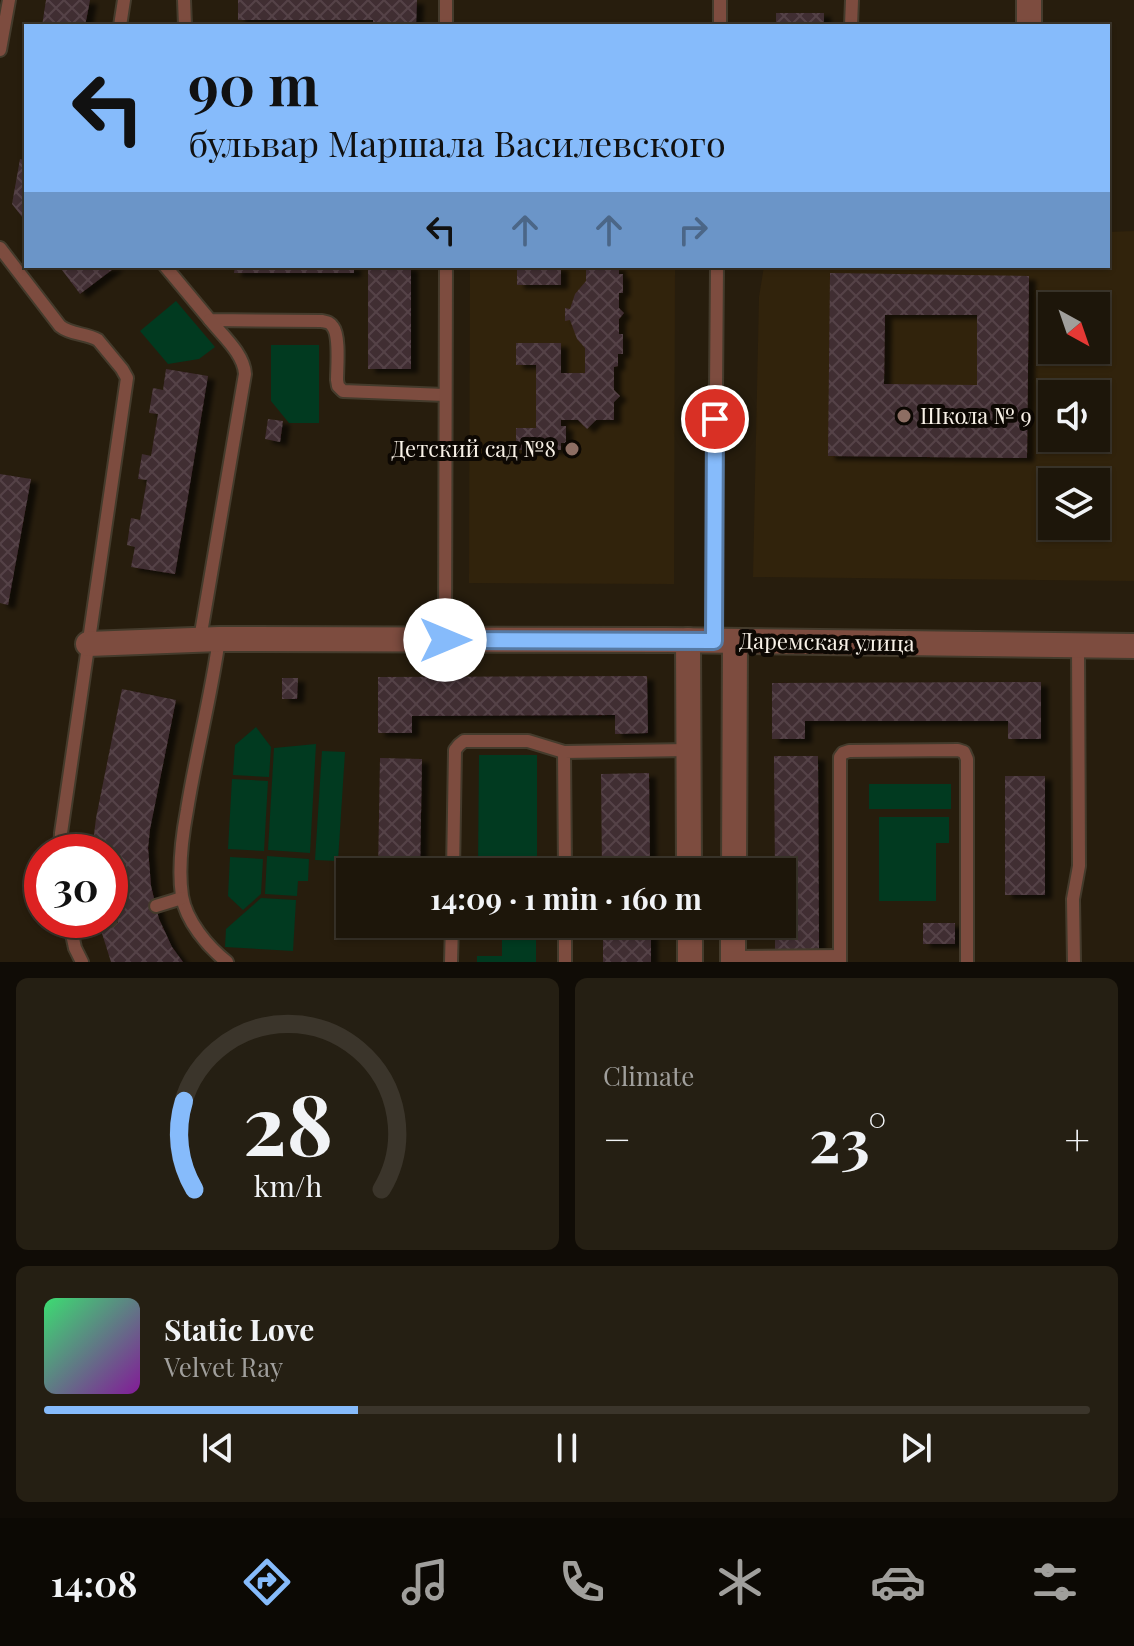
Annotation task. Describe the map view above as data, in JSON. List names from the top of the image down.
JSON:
{
  "streets": {
    "street": ["Даремская улица"]
  },
  "places": ["Школа № 9", "Детский сад №8"],
  "north": "bottom right",
  "page": {
    "turn": ["90 m", "бульвар Маршала Василевского"],
    "limit": "30",
    "trip": "14:09 · 1 min · 160 m",
    "tile": "Climate",
    "heat": ["−", "23°", "+"],
    "song": ["Static Love", "Velvet Ray"],
    "tabs": "14:08",
    "gauge": ["28", "km/h"]
  }
}
